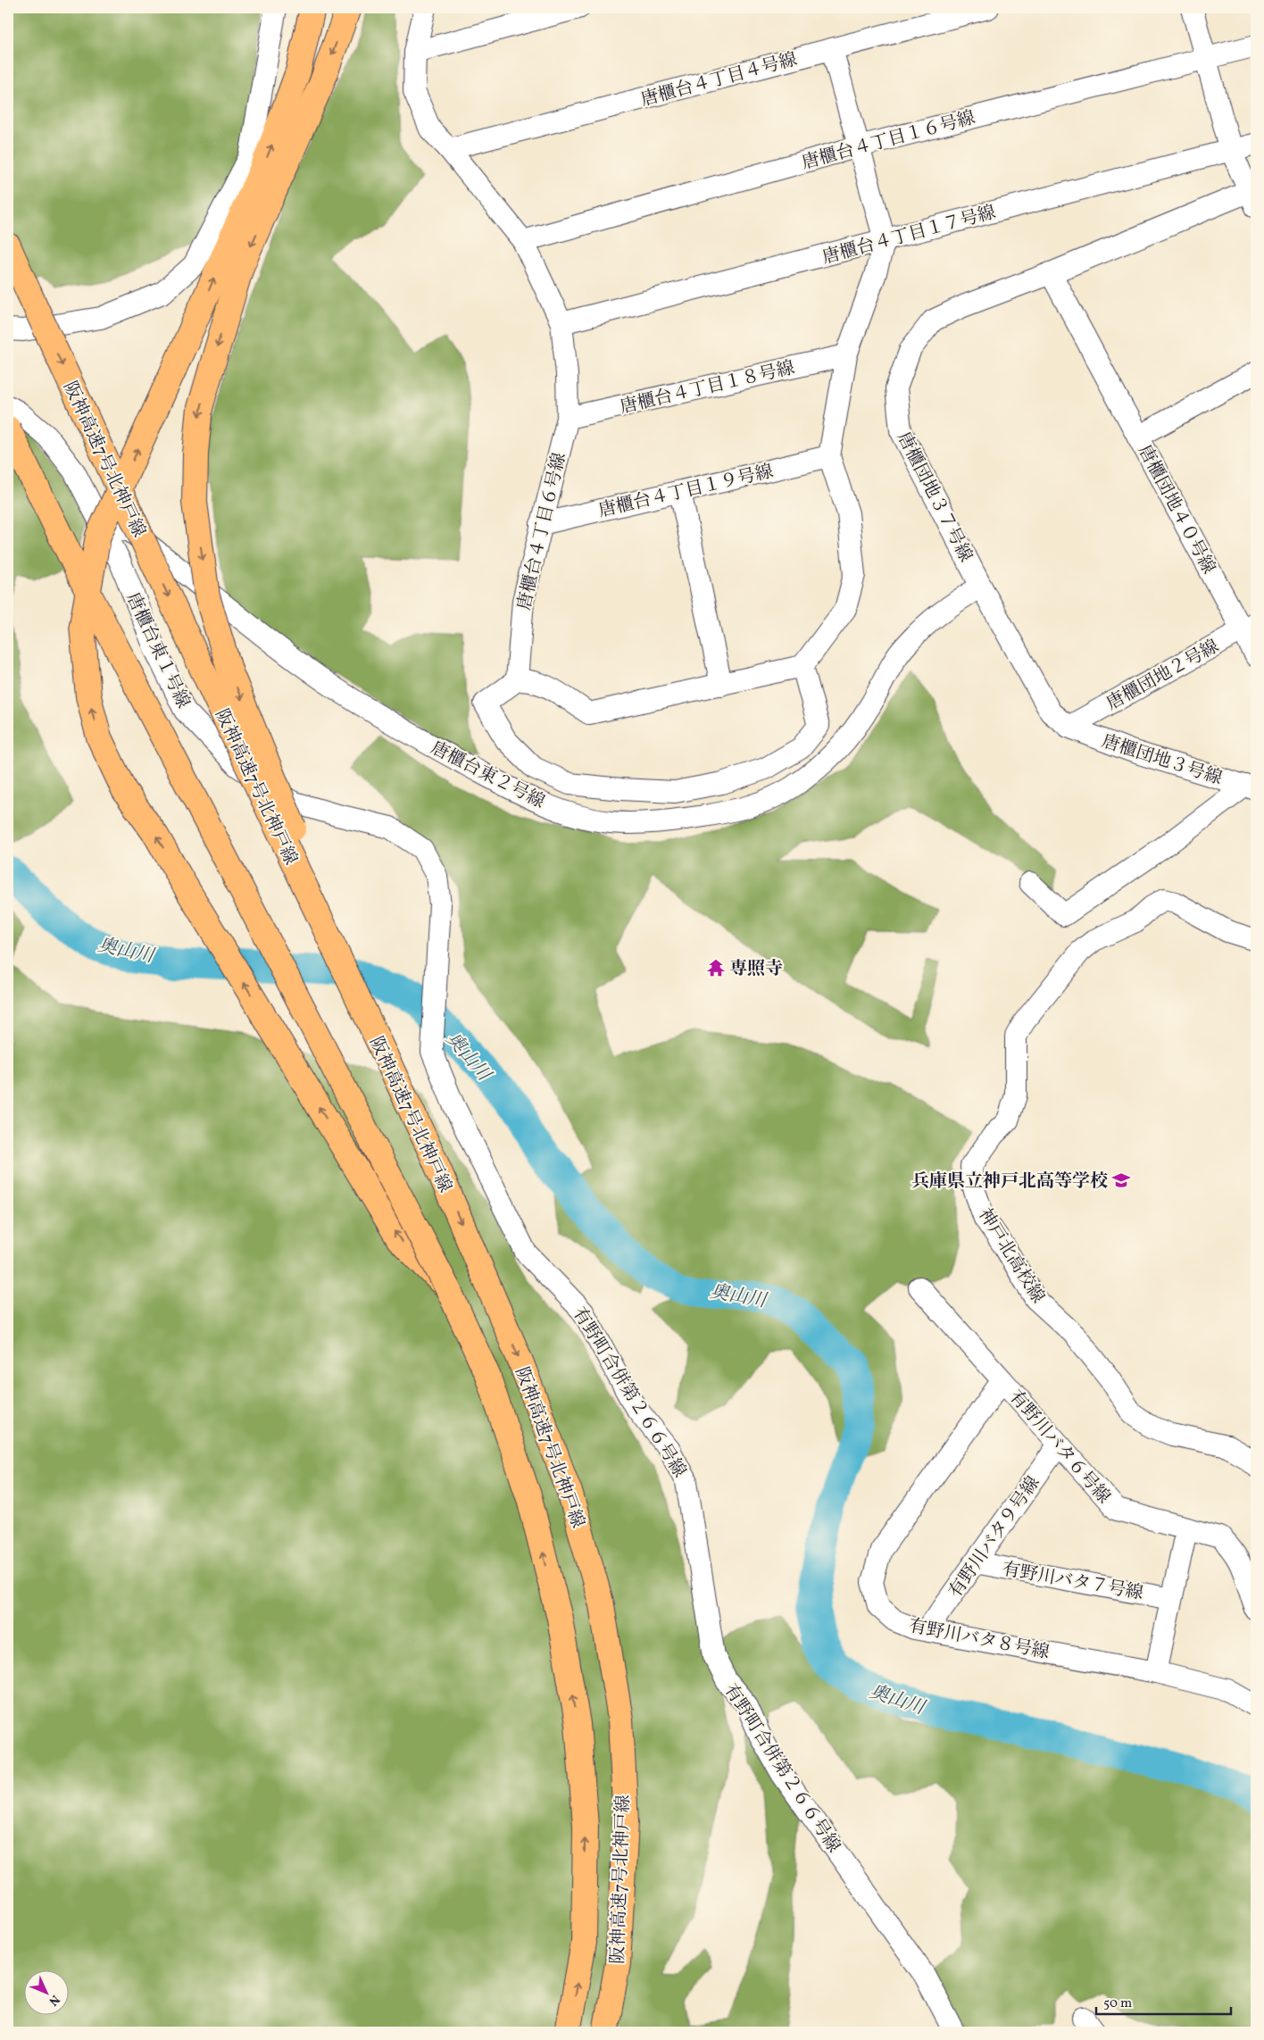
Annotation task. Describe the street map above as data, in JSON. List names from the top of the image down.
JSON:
{
  "streets": {
    "highway": ["阪神高速7号北神戸線"],
    "street": [
      "唐櫃台４丁目４号線",
      "唐櫃台４丁目１６号線",
      "唐櫃台４丁目１７号線",
      "唐櫃台４丁目１８号線",
      "唐櫃台４丁目１９号線",
      "唐櫃団地３７号線",
      "唐櫃団地４０号線",
      "唐櫃台４丁目６号線",
      "唐櫃台東１号線",
      "唐櫃団地２号線",
      "唐櫃団地３号線",
      "唐櫃台東２号線",
      "神戸北高校線",
      "有野町合併第２６６号線",
      "有野川バタ６号線",
      "有野川バタ９号線",
      "有野川バタ７号線",
      "有野川バタ８号線"
    ]
  },
  "crossings": [
    ["唐櫃台４丁目４号線", "唐櫃台４丁目６号線"],
    ["唐櫃台４丁目１６号線", "唐櫃台４丁目６号線"],
    ["唐櫃台４丁目１７号線", "唐櫃台４丁目６号線"],
    ["唐櫃台４丁目１８号線", "唐櫃台４丁目６号線"],
    ["唐櫃台４丁目１９号線", "唐櫃台４丁目６号線"],
    ["唐櫃団地３７号線", "唐櫃団地２号線"],
    ["唐櫃団地３７号線", "唐櫃団地３号線"],
    ["唐櫃団地３７号線", "唐櫃台東２号線"],
    ["唐櫃団地４０号線", "唐櫃団地２号線"],
    ["唐櫃台東１号線", "唐櫃台東２号線"],
    ["唐櫃台東１号線", "有野町合併第２６６号線"],
    ["唐櫃団地２号線", "唐櫃団地３号線"],
    ["有野川バタ６号線", "有野川バタ９号線"],
    ["有野川バタ６号線", "有野川バタ８号線"],
    ["有野川バタ９号線", "有野川バタ７号線"],
    ["有野川バタ９号線", "有野川バタ８号線"]
  ],
  "water": ["奥山川"],
  "places": {
    "temple": ["専照寺"],
    "school or university": ["兵庫県立神戸北高等学校"]
  },
  "scale_bar": "50 m",
  "north": "bottom right"
}
